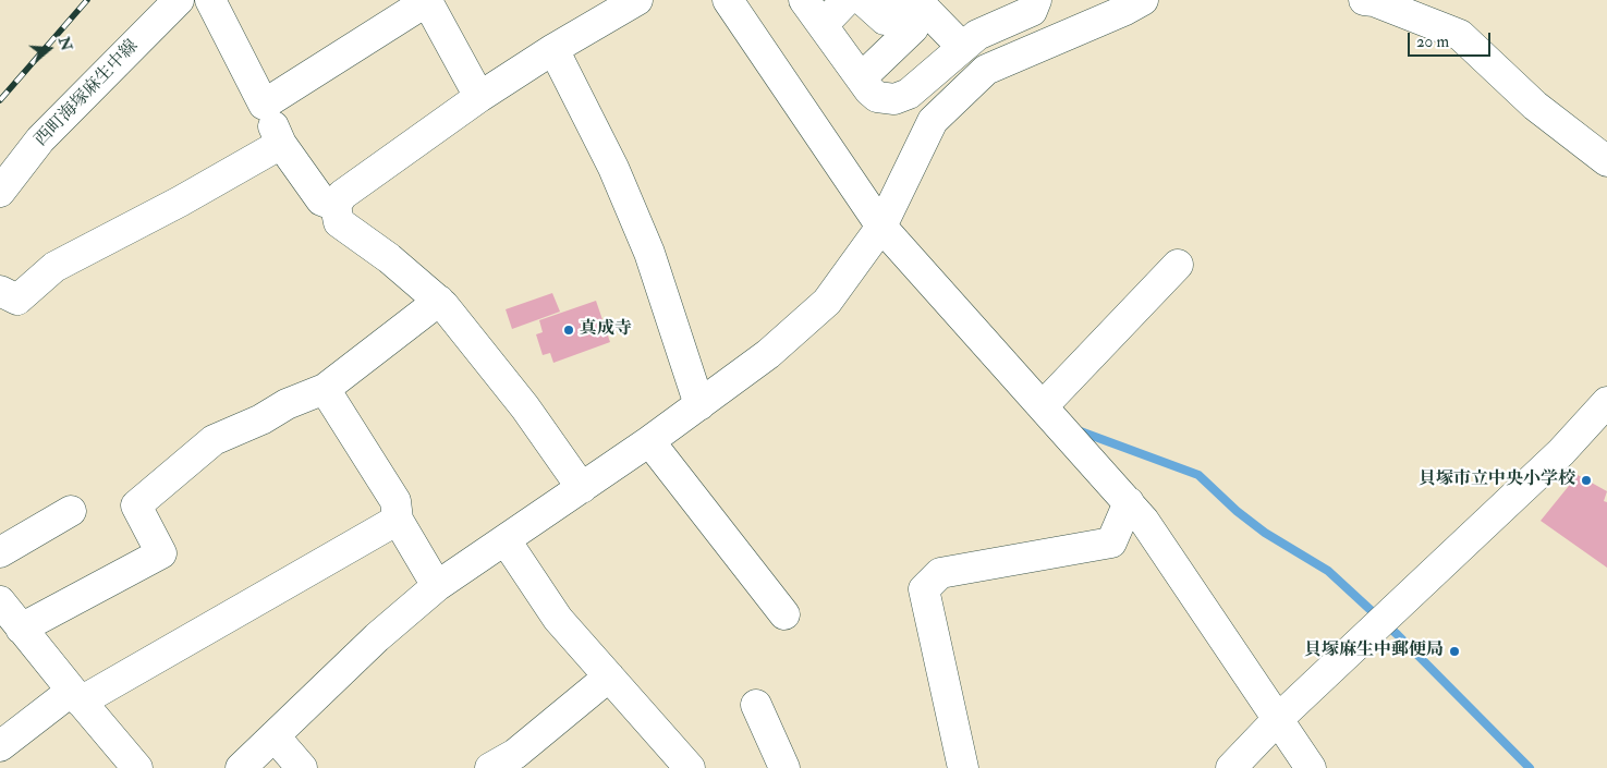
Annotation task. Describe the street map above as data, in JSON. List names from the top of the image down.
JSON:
{
  "streets": {
    "street": ["西町海塚麻生中線"]
  },
  "places": ["真成寺", "貝塚市立中央小学校", "貝塚麻生中郵便局"],
  "scale_bar": "20 m",
  "north": "right"
}
